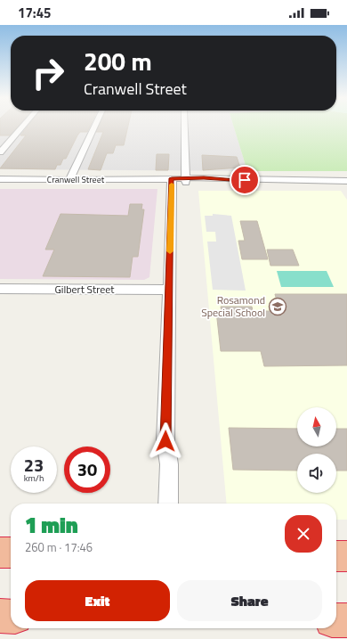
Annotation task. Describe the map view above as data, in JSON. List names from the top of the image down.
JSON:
{
  "streets": {
    "street": ["Cranwell Street", "Gilbert Street"]
  },
  "places": {
    "school or university": ["Rosamond Special School"]
  },
  "north": "top",
  "page": {
    "status": "17:45",
    "turn": ["200 m", "Cranwell Street"],
    "speed": "23 km/h",
    "limit": "30",
    "heading": ["1 min", "260 m · 17:46"],
    "buttons": ["Exit", "Share"]
  }
}
